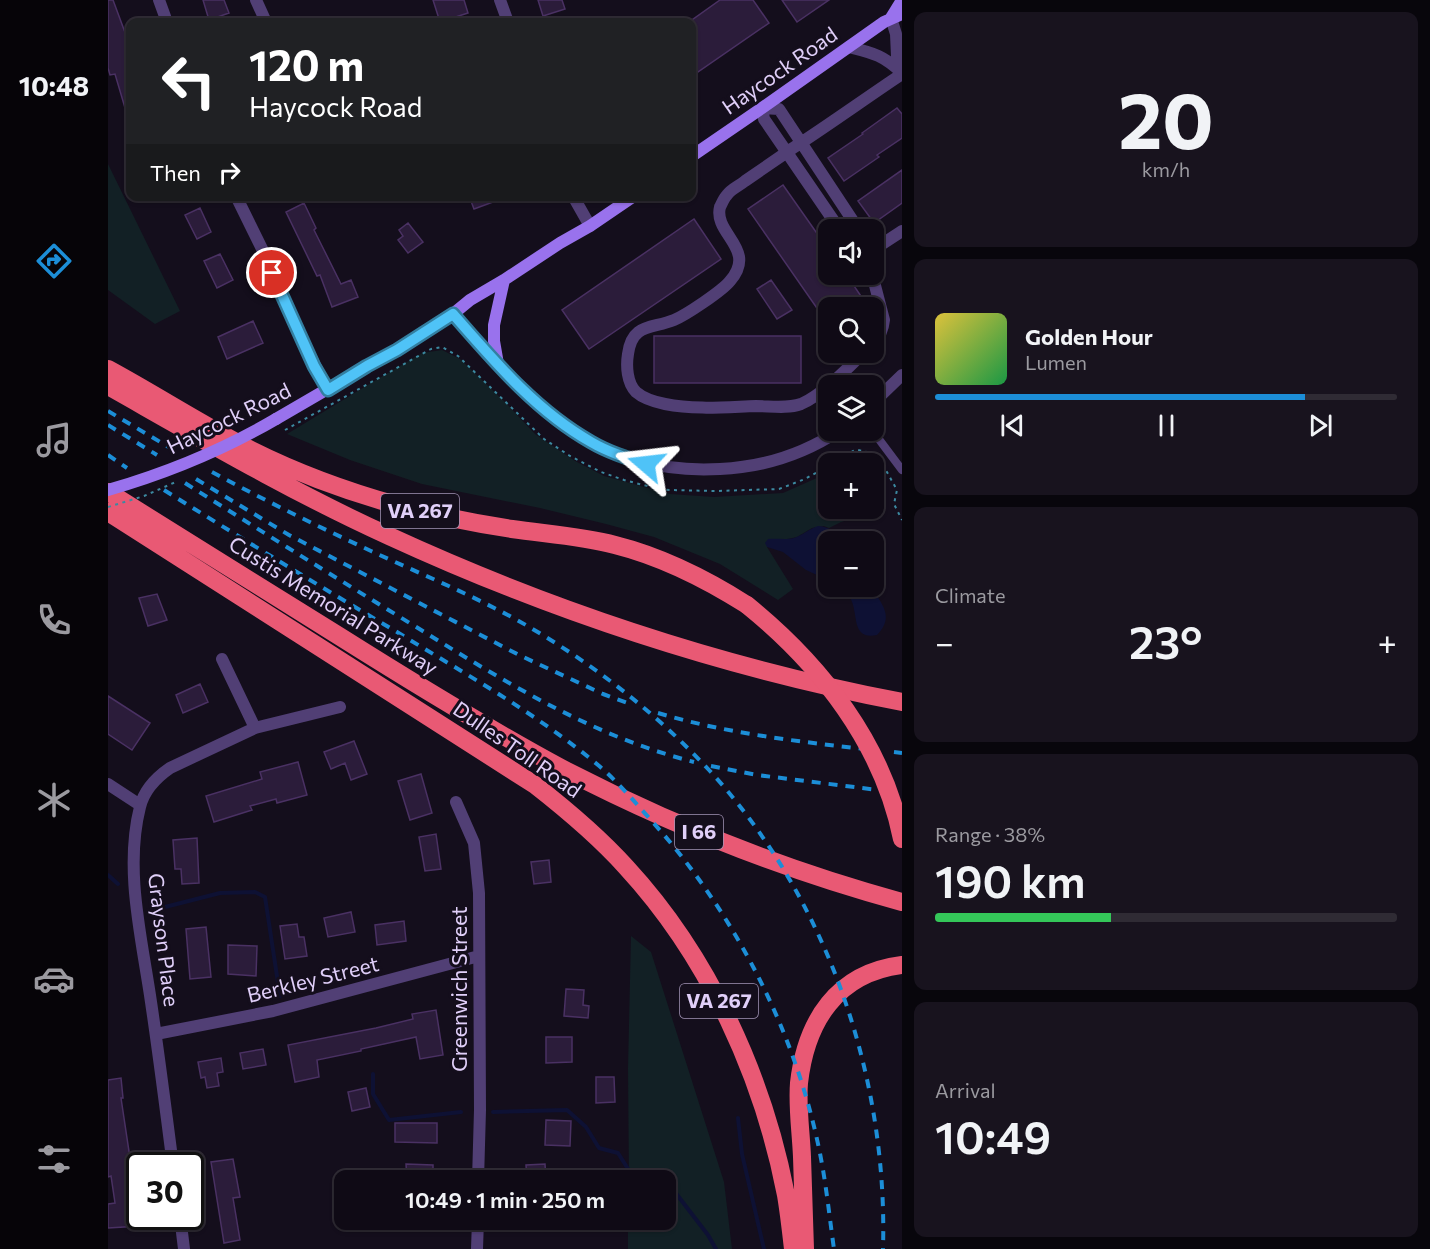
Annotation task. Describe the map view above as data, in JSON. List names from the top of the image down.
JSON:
{
  "streets": {
    "highway": [
      "VA 267",
      "Custis Memorial Parkway",
      "Dulles Toll Road",
      "I 66"
    ],
    "main road": ["Haycock Road"],
    "street": ["Grayson Place", "Berkley Street", "Greenwich Street"]
  },
  "crossings": [
    ["Haycock Road", "Custis Memorial Parkway"],
    ["Grayson Place", "Berkley Street"],
    ["Berkley Street", "Greenwich Street"]
  ],
  "page": {
    "tabs": "10:48",
    "tile": [
      ["20", "km/h"],
      "Climate",
      ["Range · 38%", "190 km"],
      ["Arrival", "10:49"]
    ],
    "turn": ["120 m", "Haycock Road"],
    "then": "Then",
    "map_buttons": ["+", "−"],
    "song": ["Golden Hour", "Lumen"],
    "heat": ["−", "23°", "+"],
    "limit": "30",
    "trip": "10:49 · 1 min · 250 m"
  }
}
